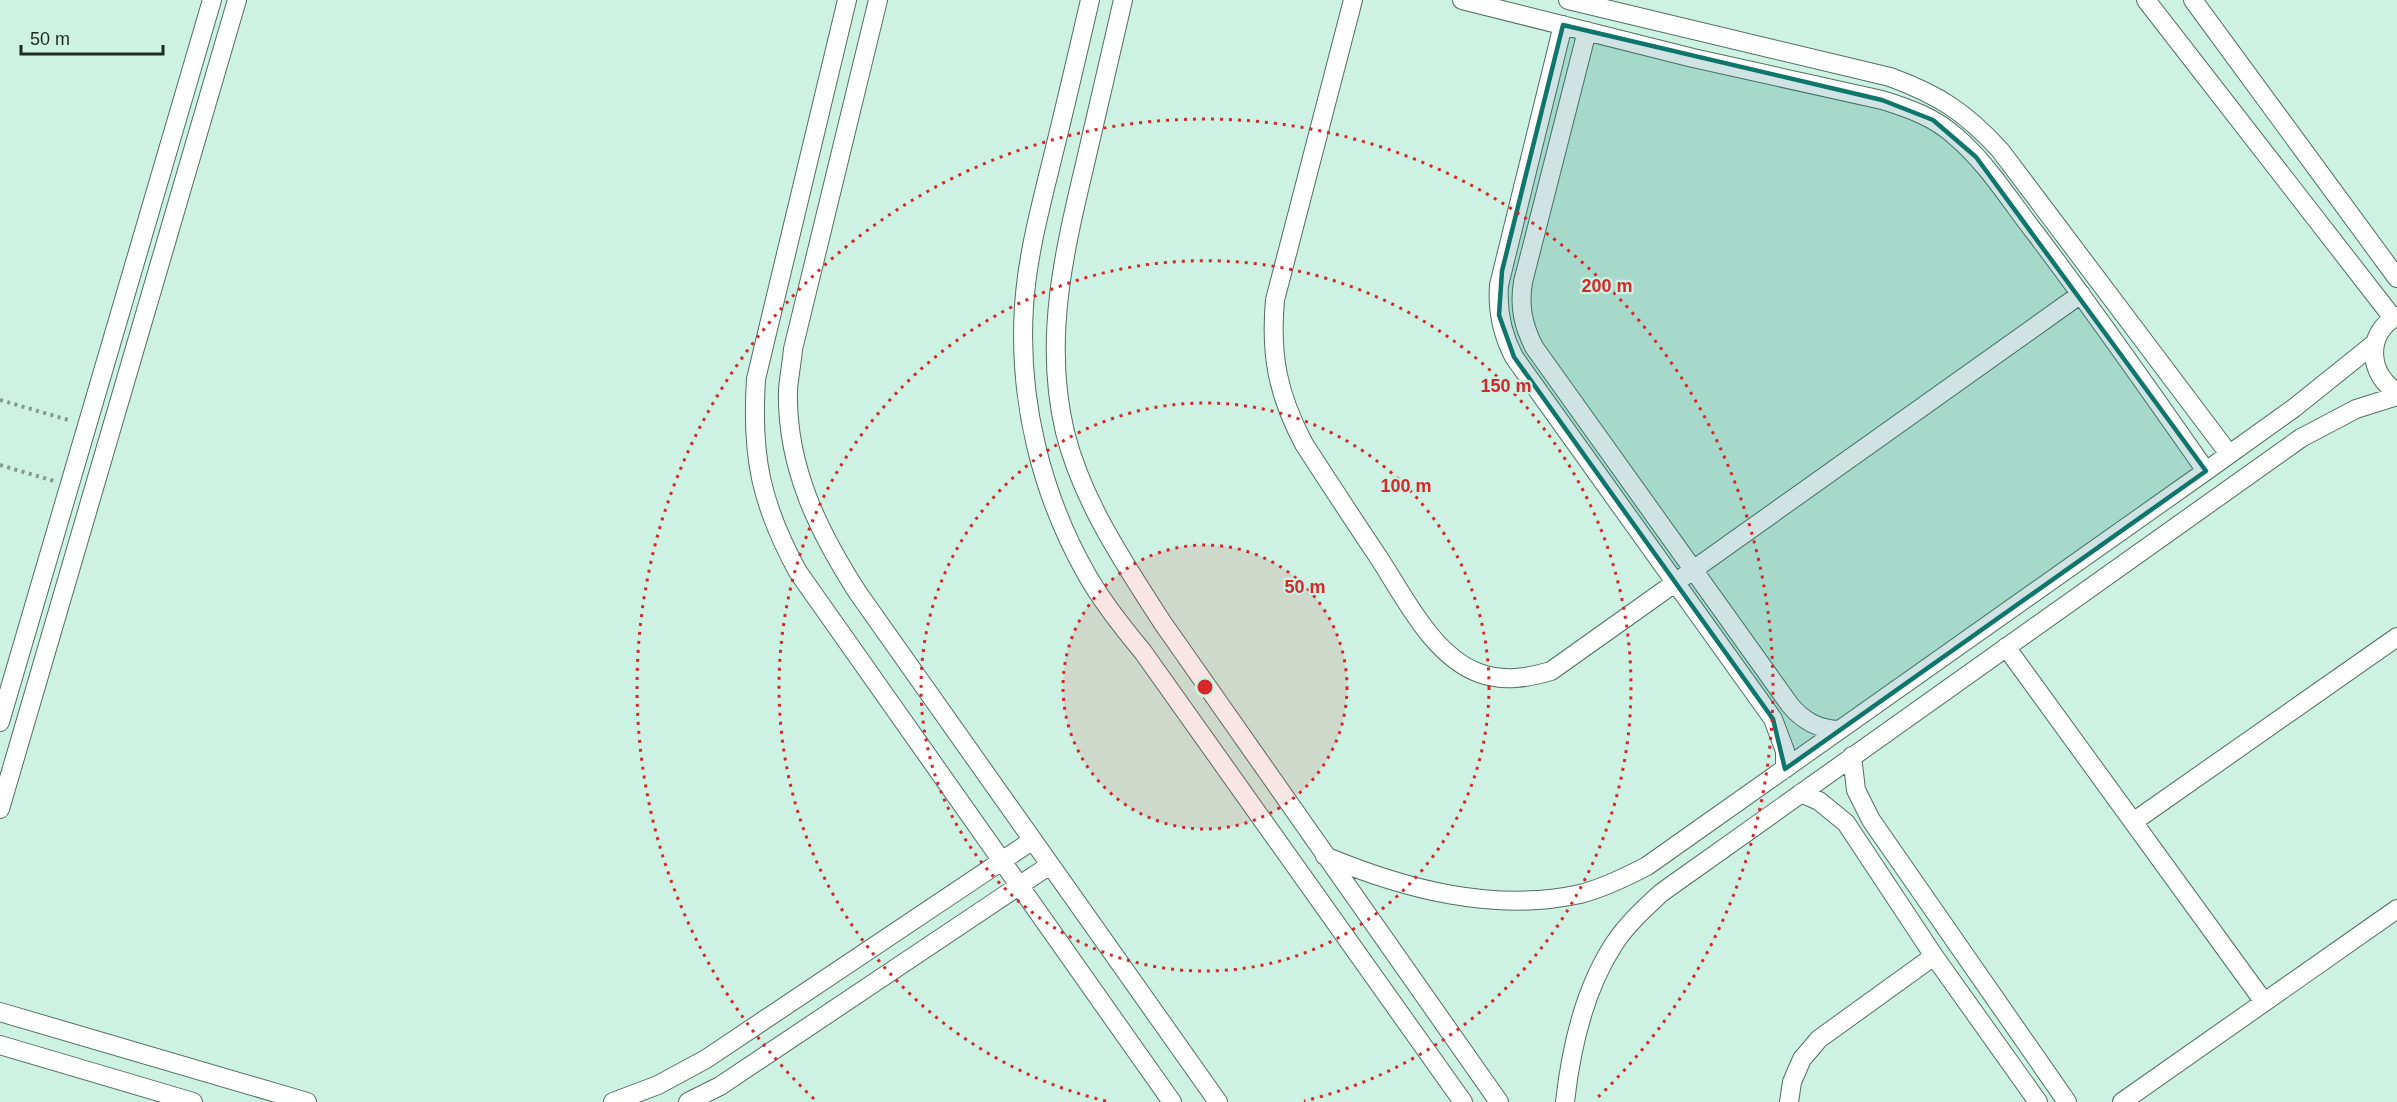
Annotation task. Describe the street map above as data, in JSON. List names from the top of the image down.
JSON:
{
  "scale_bar": "50 m",
  "rings": [
    "200 m",
    "150 m",
    "100 m",
    "50 m"
  ]
}
